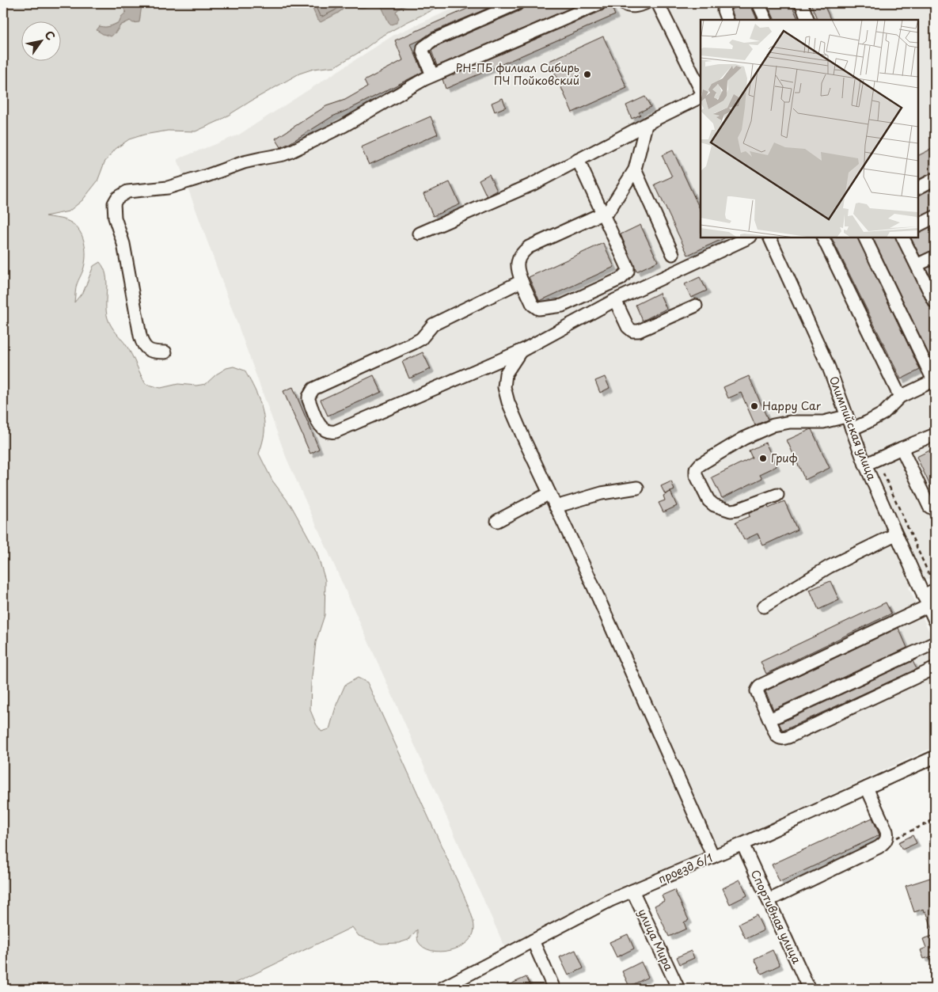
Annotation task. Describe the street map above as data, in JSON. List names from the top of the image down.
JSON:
{
  "streets": {
    "street": [
      "Олимпийская улица",
      "проезд 6/1",
      "Спортивная улица",
      "улица Мира"
    ]
  },
  "crossings": [
    ["проезд 6/1", "Спортивная улица"],
    ["проезд 6/1", "улица Мира"]
  ],
  "places": ["РН-ПБ филиал Сибирь ПЧ Пойковский", "Happy Car", "Гриф"],
  "north": "top right"
}
